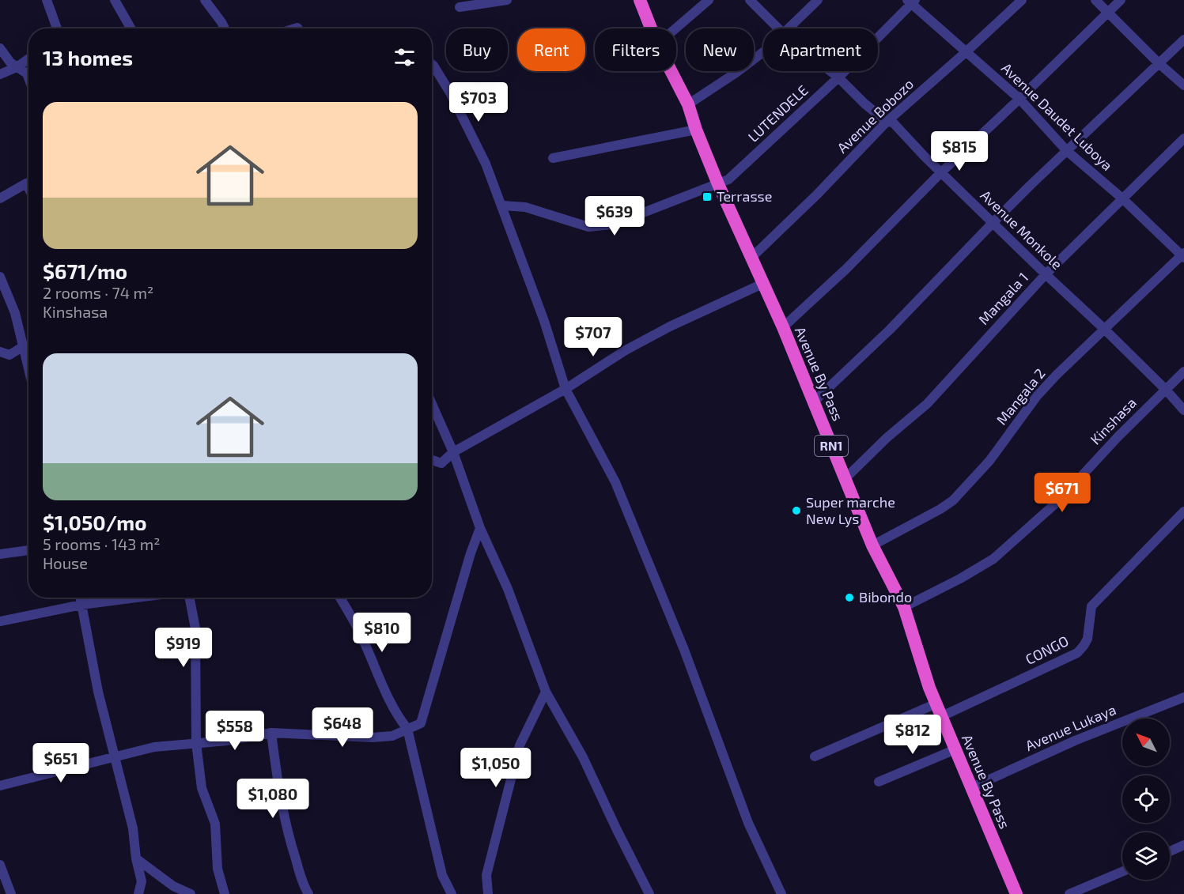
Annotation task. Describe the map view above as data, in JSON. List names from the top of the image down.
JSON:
{
  "streets": {
    "highway": ["Avenue By Pass", "RN1"],
    "street": [
      "LUTENDELE",
      "Avenue Bobozo",
      "Avenue Daudet Luboya",
      "Avenue Monkole",
      "Mangala 1",
      "Mangala 2",
      "Kinshasa",
      "CONGO",
      "Avenue Lukaya"
    ]
  },
  "crossings": [
    ["LUTENDELE", "Avenue Daudet Luboya"],
    ["LUTENDELE", "Avenue Monkole"],
    ["LUTENDELE", "Avenue By Pass"],
    ["Avenue Bobozo", "Avenue Daudet Luboya"],
    ["Avenue Bobozo", "Avenue Monkole"],
    ["Avenue Bobozo", "Avenue By Pass"],
    ["Avenue Daudet Luboya", "Mangala 1"],
    ["Avenue Daudet Luboya", "Mangala 2"],
    ["Avenue Monkole", "Mangala 1"],
    ["Avenue Monkole", "Mangala 2"],
    ["Avenue Monkole", "Kinshasa"],
    ["Mangala 1", "Avenue By Pass"],
    ["Avenue By Pass", "Mangala 2"],
    ["Avenue By Pass", "Kinshasa"],
    ["Avenue By Pass", "CONGO"],
    ["Avenue By Pass", "Avenue Lukaya"]
  ],
  "places": {
    "transit": ["Terrasse"],
    "other": ["Super marche New Lys", "Bibondo"]
  },
  "north": "top left",
  "page": {
    "chip": [
      "Buy",
      "Rent",
      "Filters",
      "New",
      "Apartment"
    ],
    "heading": "13 homes",
    "price": [
      "$703",
      "$815",
      "$639",
      "$707",
      "$671",
      "$810",
      "$919",
      "$648",
      "$558",
      "$812",
      "$651",
      "$1,050",
      "$1,080"
    ],
    "list": [
      {
        "name": "$671/mo",
        "note": "2 rooms · 74 m² · Kinshasa"
      },
      {
        "name": "$1,050/mo",
        "note": "5 rooms · 143 m² · House"
      }
    ]
  }
}
